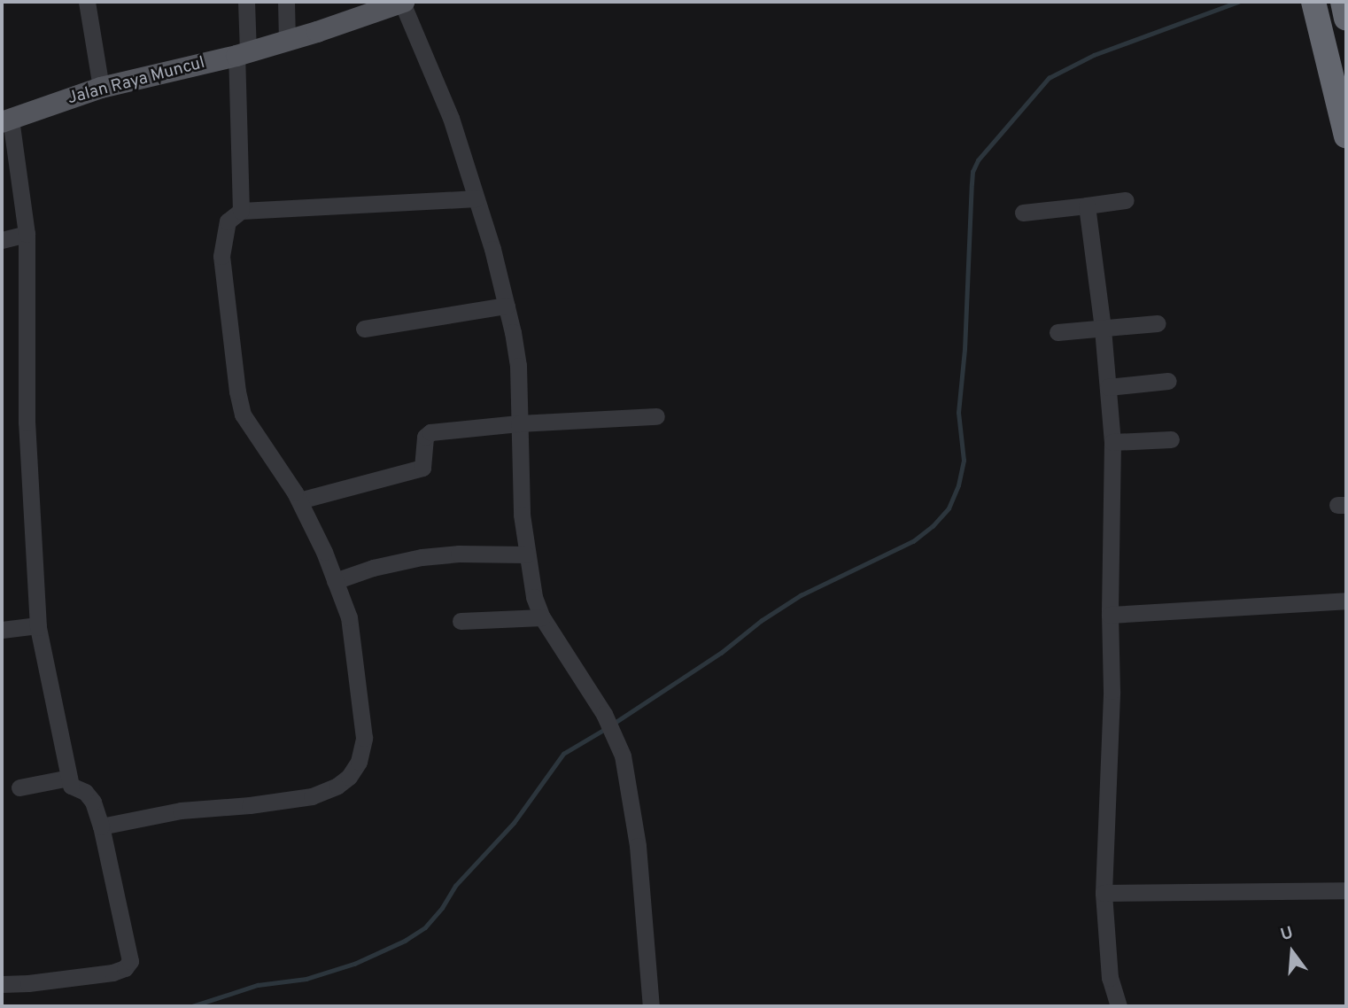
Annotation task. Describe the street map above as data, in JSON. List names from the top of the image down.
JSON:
{
  "streets": {
    "main road": ["Jalan Raya Muncul"]
  },
  "north": "top"
}
